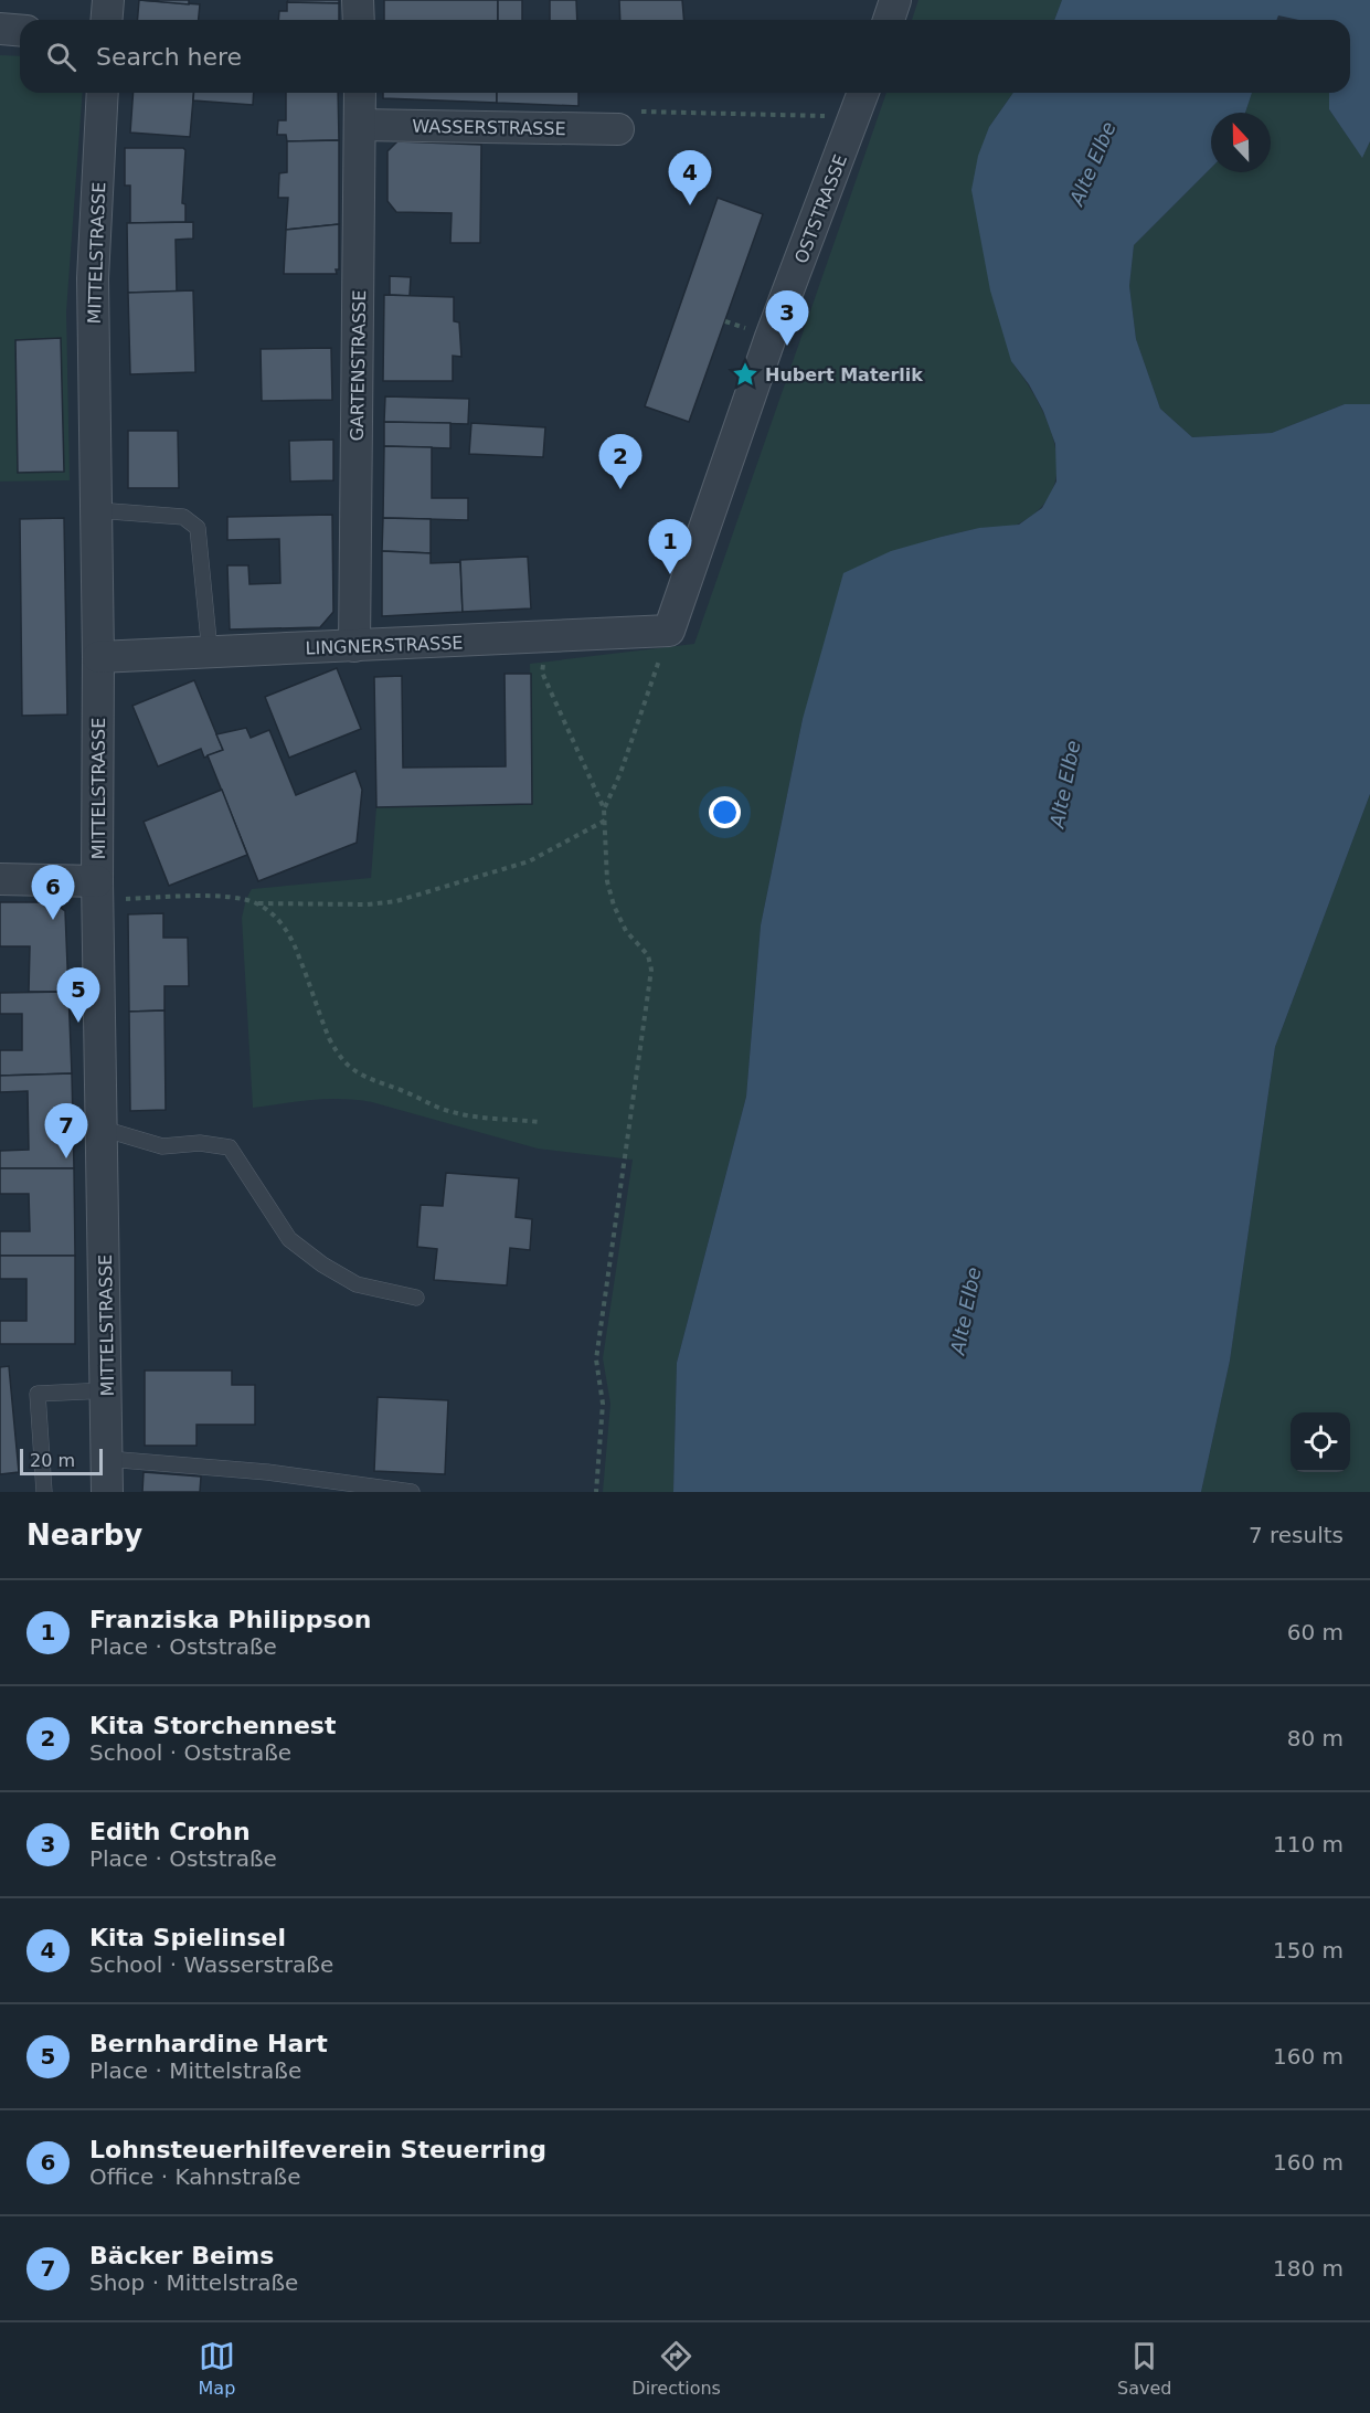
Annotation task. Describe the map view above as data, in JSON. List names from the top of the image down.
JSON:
{
  "streets": {
    "street": [
      "WASSERSTRASSE",
      "OSTSTRASSE",
      "MITTELSTRASSE",
      "GARTENSTRASSE",
      "LINGNERSTRASSE"
    ]
  },
  "crossings": [
    ["WASSERSTRASSE", "GARTENSTRASSE"],
    ["OSTSTRASSE", "LINGNERSTRASSE"],
    ["MITTELSTRASSE", "LINGNERSTRASSE"],
    ["GARTENSTRASSE", "LINGNERSTRASSE"]
  ],
  "water": ["Alte Elbe"],
  "places": {
    "place": ["Hubert Materlik"]
  },
  "scale_bar": "20 m",
  "north": "top",
  "page": {
    "search": "Search here",
    "pins": [
      "4",
      "3",
      "2",
      "1",
      "6",
      "5",
      "7"
    ],
    "scale": "20 m",
    "heading": ["Nearby", "7 results"],
    "list": [
      {
        "mark": "1",
        "name": "Franziska Philippson",
        "note": "Place · Oststraße",
        "value": "60 m"
      },
      {
        "mark": "2",
        "name": "Kita Storchennest",
        "note": "School · Oststraße",
        "value": "80 m"
      },
      {
        "mark": "3",
        "name": "Edith Crohn",
        "note": "Place · Oststraße",
        "value": "110 m"
      },
      {
        "mark": "4",
        "name": "Kita Spielinsel",
        "note": "School · Wasserstraße",
        "value": "150 m"
      },
      {
        "mark": "5",
        "name": "Bernhardine Hart",
        "note": "Place · Mittelstraße",
        "value": "160 m"
      },
      {
        "mark": "6",
        "name": "Lohnsteuerhilfeverein Steuerring",
        "note": "Office · Kahnstraße",
        "value": "160 m"
      },
      {
        "mark": "7",
        "name": "Bäcker Beims",
        "note": "Shop · Mittelstraße",
        "value": "180 m"
      }
    ],
    "nav": ["Map", "Directions", "Saved"]
  }
}
